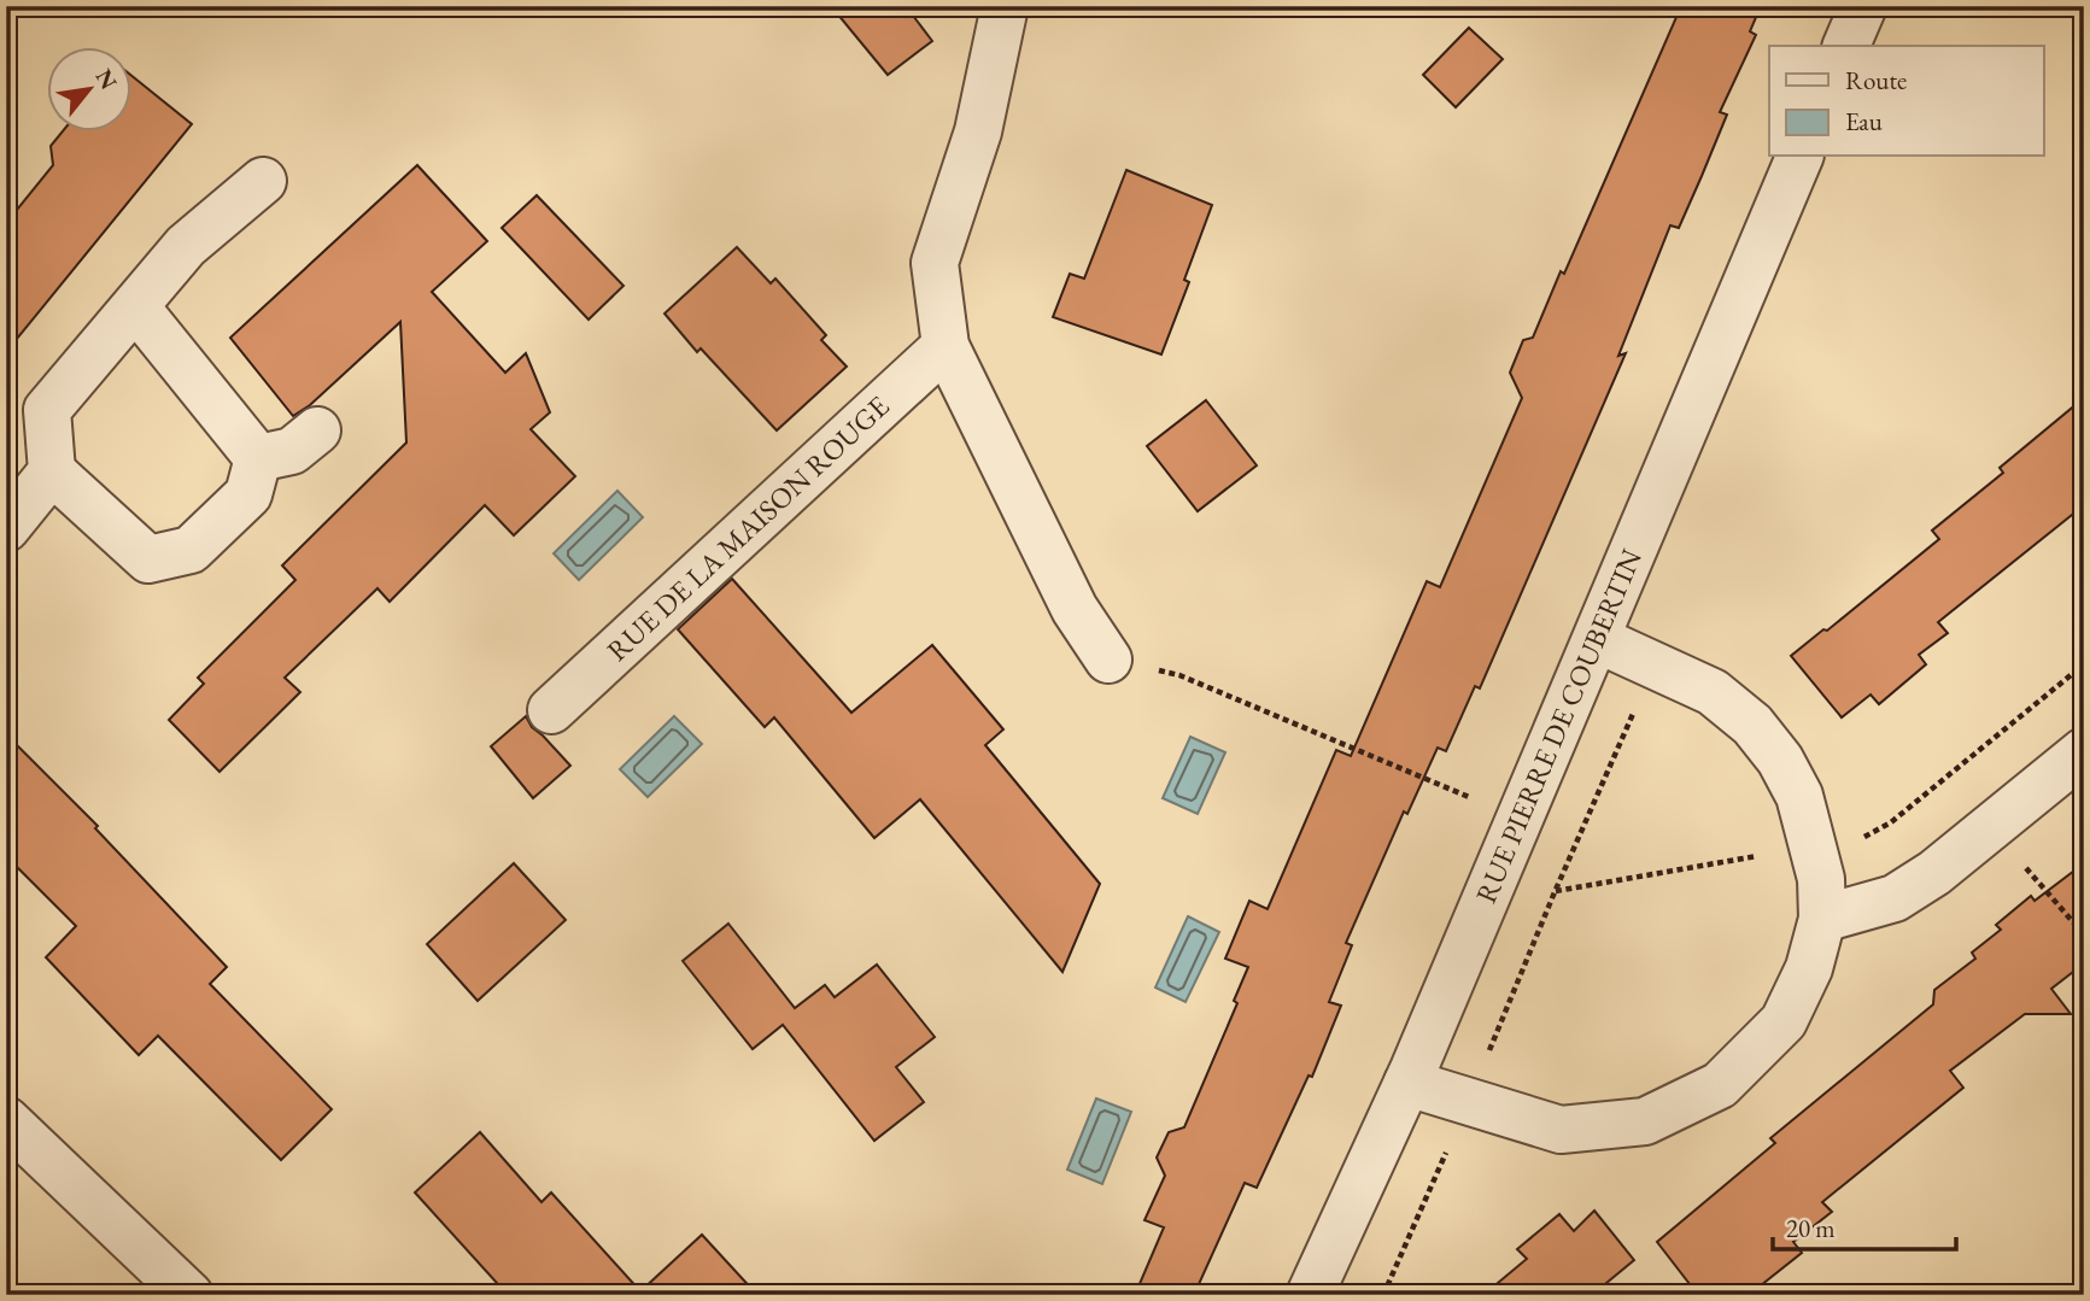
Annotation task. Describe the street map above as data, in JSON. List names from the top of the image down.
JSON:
{
  "streets": {
    "street": ["RUE DE LA MAISON ROUGE", "RUE PIERRE DE COUBERTIN"]
  },
  "legend": ["Route", "Eau"],
  "scale_bar": "20 m",
  "north": "top right"
}
